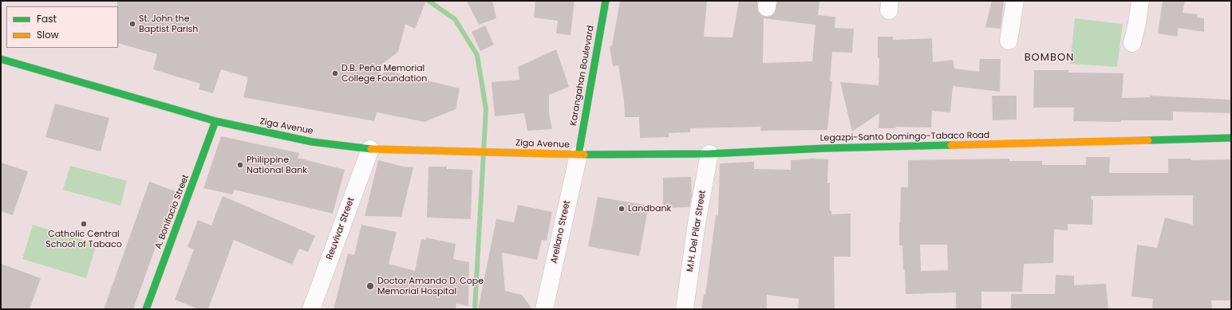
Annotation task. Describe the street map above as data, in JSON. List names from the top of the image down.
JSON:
{
  "streets": {
    "main road": [
      "Karangahan Boulevard",
      "Ziga Avenue",
      "Legazpi-Santo Domingo-Tabaco Road",
      "A. Bonifacio Street"
    ],
    "street": ["Reuvivar Street", "M.H. Del Pilar Street", "Arellano Street"]
  },
  "crossings": [
    ["Karangahan Boulevard", "Ziga Avenue"],
    ["Karangahan Boulevard", "Legazpi-Santo Domingo-Tabaco Road"],
    ["Karangahan Boulevard", "Arellano Street"],
    ["Ziga Avenue", "Legazpi-Santo Domingo-Tabaco Road"],
    ["Ziga Avenue", "A. Bonifacio Street"],
    ["Ziga Avenue", "Reuvivar Street"],
    ["Ziga Avenue", "Arellano Street"],
    ["Legazpi-Santo Domingo-Tabaco Road", "M.H. Del Pilar Street"],
    ["Legazpi-Santo Domingo-Tabaco Road", "Arellano Street"]
  ],
  "districts": ["BOMBON"],
  "places": [
    "St. John the Baptist Parish",
    "D.B. Peña Memorial College Foundation",
    "Philippine National Bank",
    "Landbank",
    "Catholic Central School of Tabaco",
    "Doctor Amando D. Cope Memorial Hospital"
  ],
  "legend": ["Fast", "Slow"]
}
